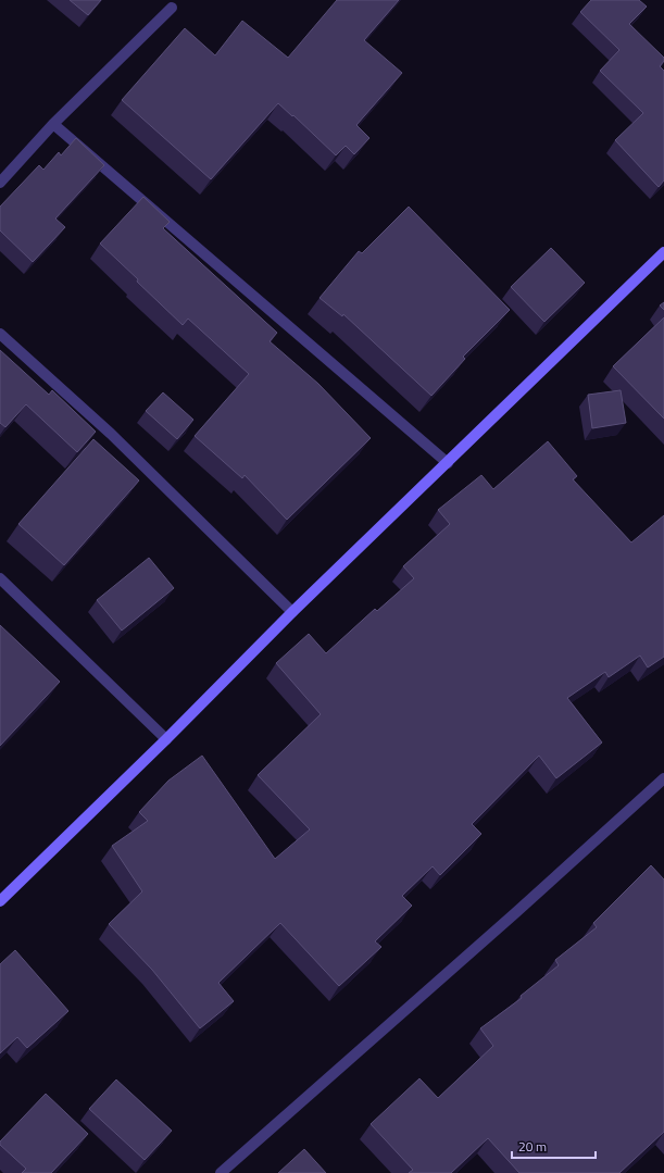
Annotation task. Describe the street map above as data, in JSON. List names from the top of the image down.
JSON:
{
  "scale_bar": "20 m"
}
